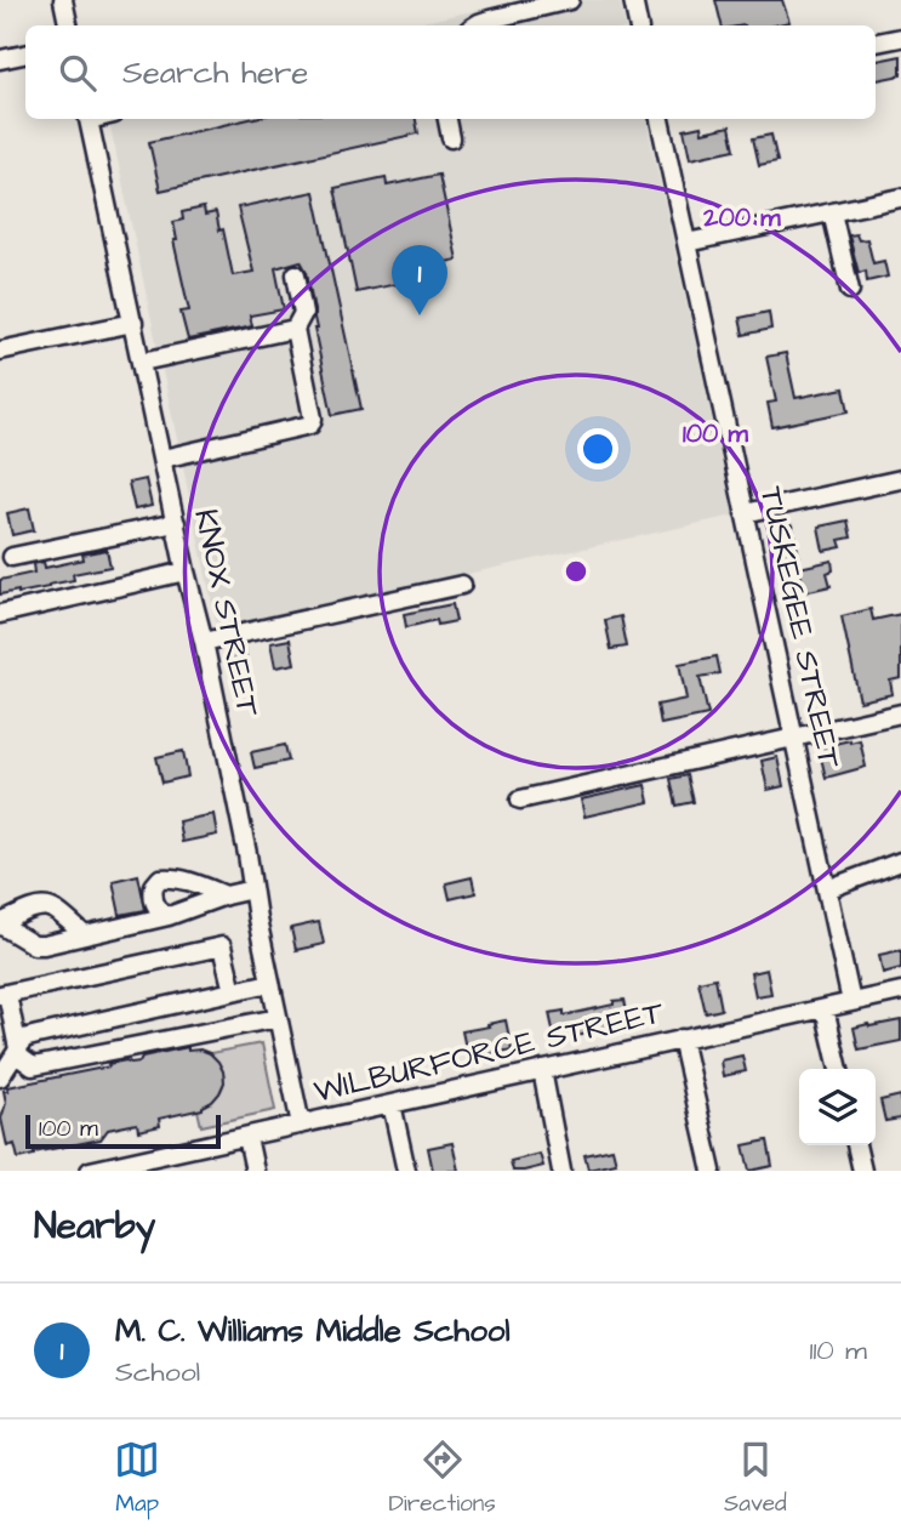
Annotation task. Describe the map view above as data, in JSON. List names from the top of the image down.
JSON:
{
  "streets": {
    "street": ["KNOX STREET", "TUSKEGEE STREET", "WILBURFORCE STREET"]
  },
  "crossings": [
    ["KNOX STREET", "WILBURFORCE STREET"],
    ["TUSKEGEE STREET", "WILBURFORCE STREET"]
  ],
  "scale_bar": "100 m",
  "page": {
    "search": "Search here",
    "pins": "1",
    "scale": "100 m",
    "heading": "Nearby",
    "list": [
      {
        "mark": "1",
        "name": "M. C. Williams Middle School",
        "note": "School",
        "value": "110 m"
      }
    ],
    "nav": ["Map", "Directions", "Saved"]
  },
  "rings": ["200 m", "100 m"]
}
